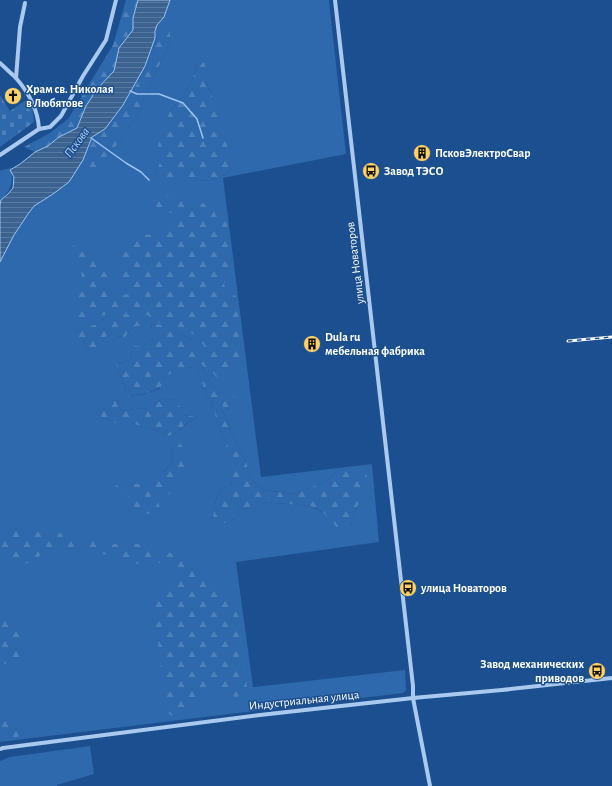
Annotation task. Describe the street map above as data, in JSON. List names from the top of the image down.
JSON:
{
  "streets": {
    "street": ["улица Новаторов", "Индустриальная улица"]
  },
  "crossings": [
    ["улица Новаторов", "Индустриальная улица"]
  ],
  "water": ["Пскова"],
  "places": {
    "church": ["Храм св. Николая в Любятове"],
    "building": ["ПсковЭлектроСвар", "Dula ru мебельная фабрика"],
    "bus stop": ["Завод ТЭСО", "улица Новаторов", "Завод механических приводов"]
  }
}
